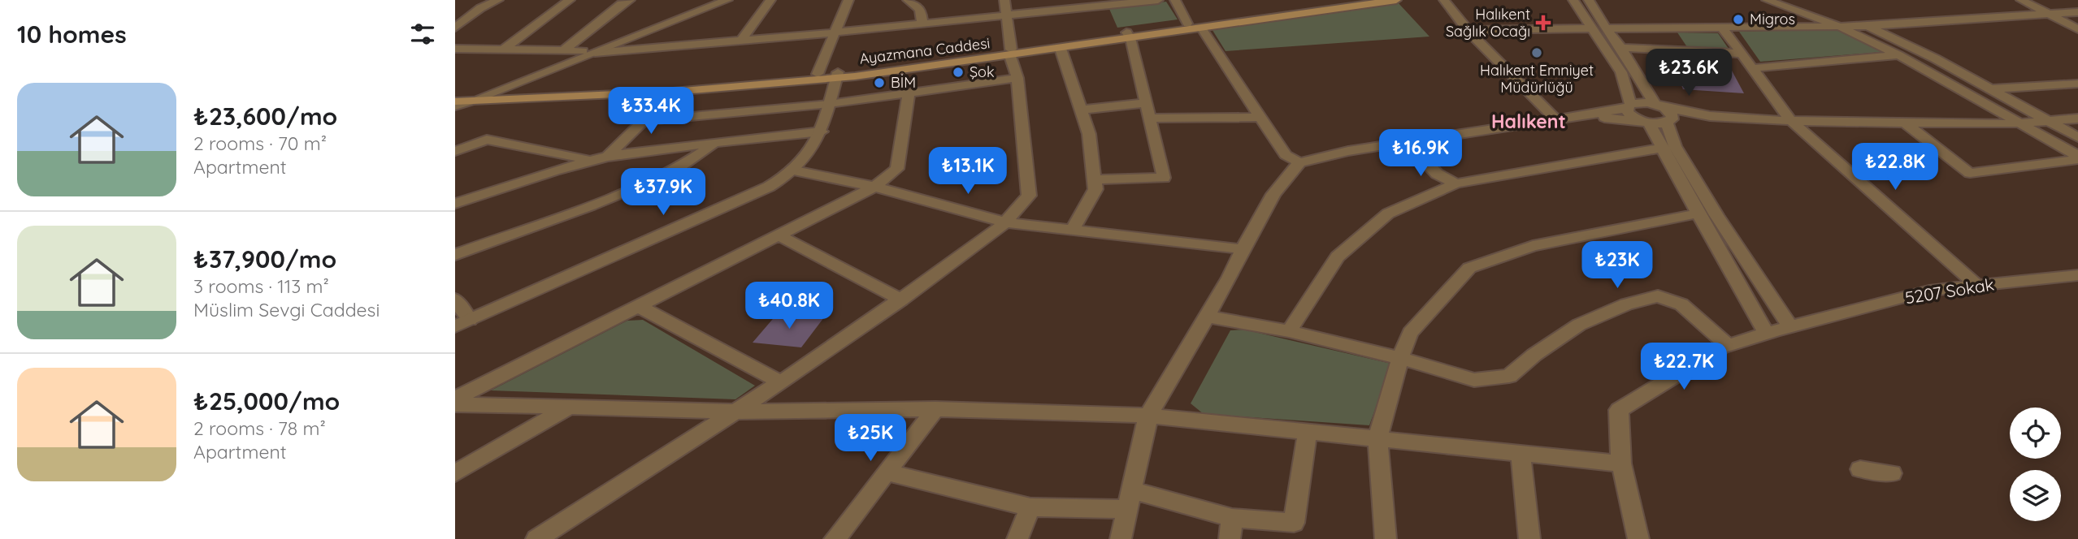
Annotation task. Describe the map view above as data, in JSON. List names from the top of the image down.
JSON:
{
  "streets": {
    "main road": ["Ayazmana Caddesi"],
    "street": ["5207 Sokak"]
  },
  "districts": ["Halıkent"],
  "places": {
    "other": [
      "Migros",
      "Halıkent Emniyet Müdürlüğü",
      "Şok",
      "BİM"
    ],
    "health": ["Halıkent Sağlık Ocağı"]
  },
  "page": {
    "heading": "10 homes",
    "price": [
      "₺23.6K",
      "₺33.4K",
      "₺16.9K",
      "₺22.8K",
      "₺13.1K",
      "₺37.9K",
      "₺23K",
      "₺40.8K",
      "₺22.7K",
      "₺25K"
    ],
    "list": [
      {
        "name": "₺23,600/mo",
        "note": "2 rooms · 70 m² · Apartment"
      },
      {
        "name": "₺37,900/mo",
        "note": "3 rooms · 113 m² · Müslim Sevgi Caddesi"
      },
      {
        "name": "₺25,000/mo",
        "note": "2 rooms · 78 m² · Apartment"
      }
    ]
  }
}
